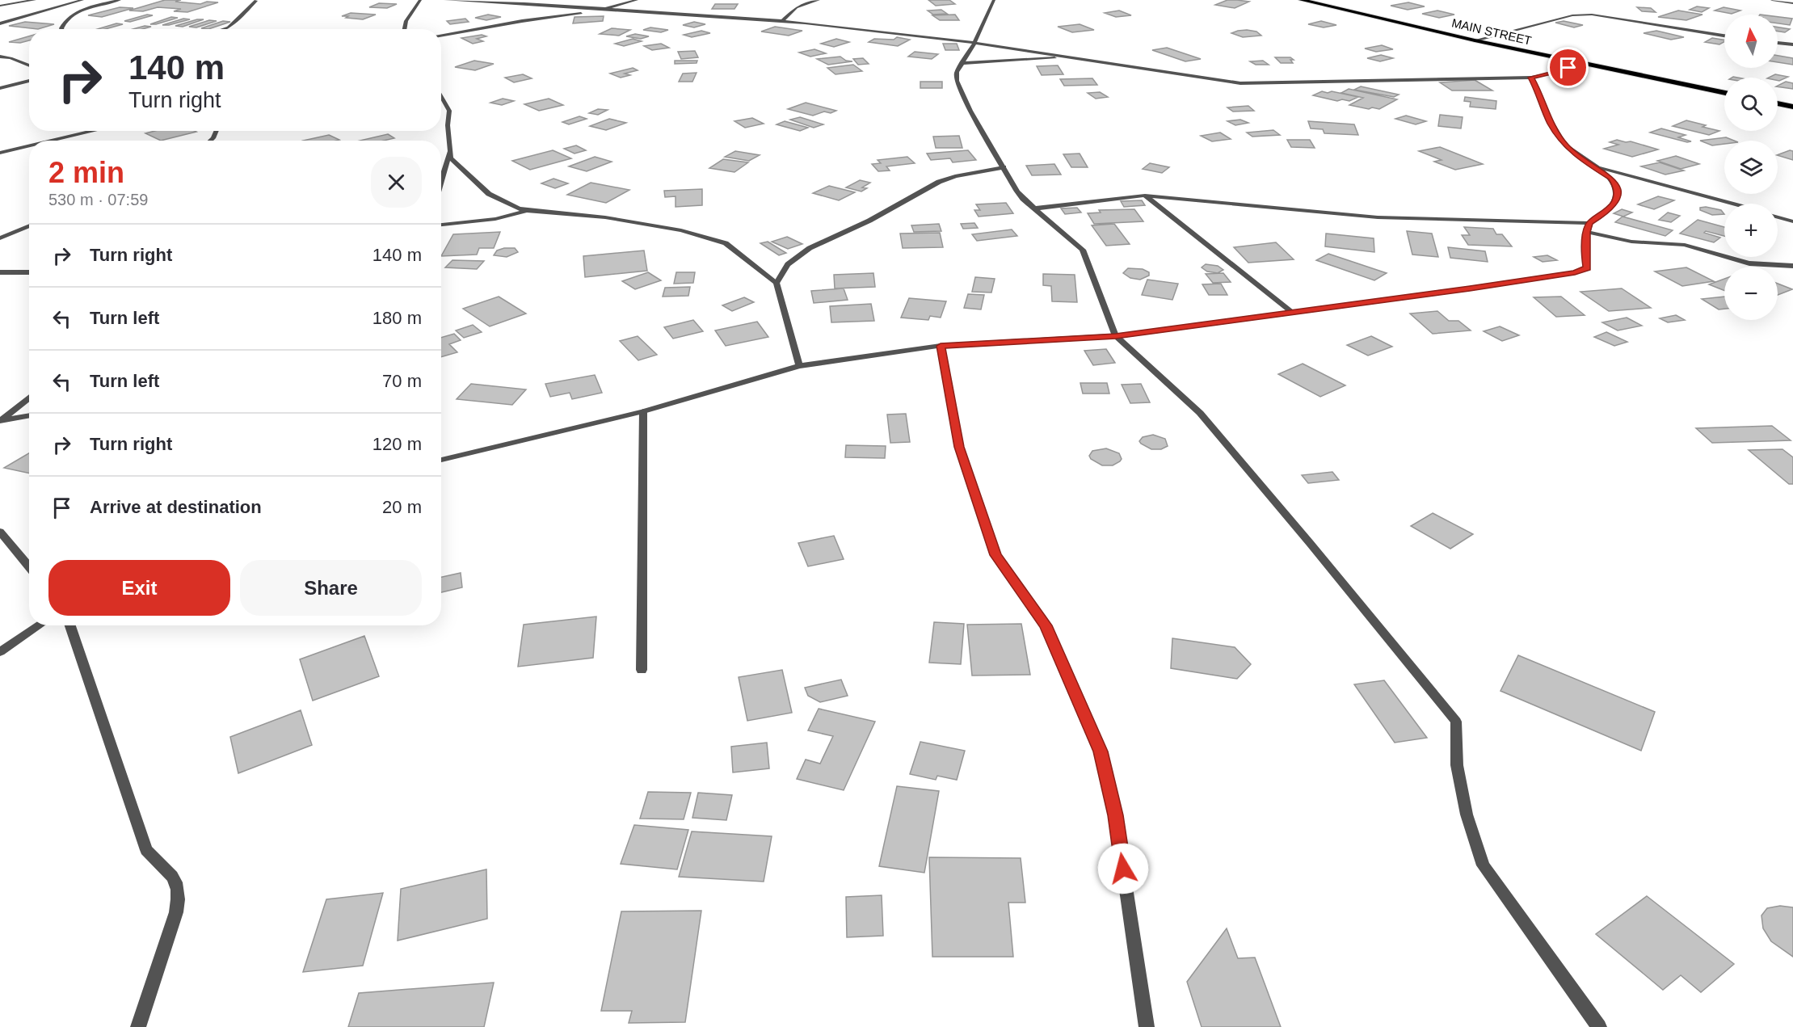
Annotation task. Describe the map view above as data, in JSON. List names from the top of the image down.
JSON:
{
  "streets": {
    "highway": ["MAIN STREET"]
  },
  "north": "top",
  "page": {
    "map_buttons": ["+", "−"],
    "turn": ["140 m", "Turn right"],
    "heading": ["2 min", "530 m · 07:59"],
    "list": [
      {
        "name": "Turn right",
        "value": "140 m"
      },
      {
        "name": "Turn left",
        "value": "180 m"
      },
      {
        "name": "Turn left",
        "value": "70 m"
      },
      {
        "name": "Turn right",
        "value": "120 m"
      },
      {
        "name": "Arrive at destination",
        "value": "20 m"
      }
    ],
    "buttons": ["Exit", "Share"]
  }
}
